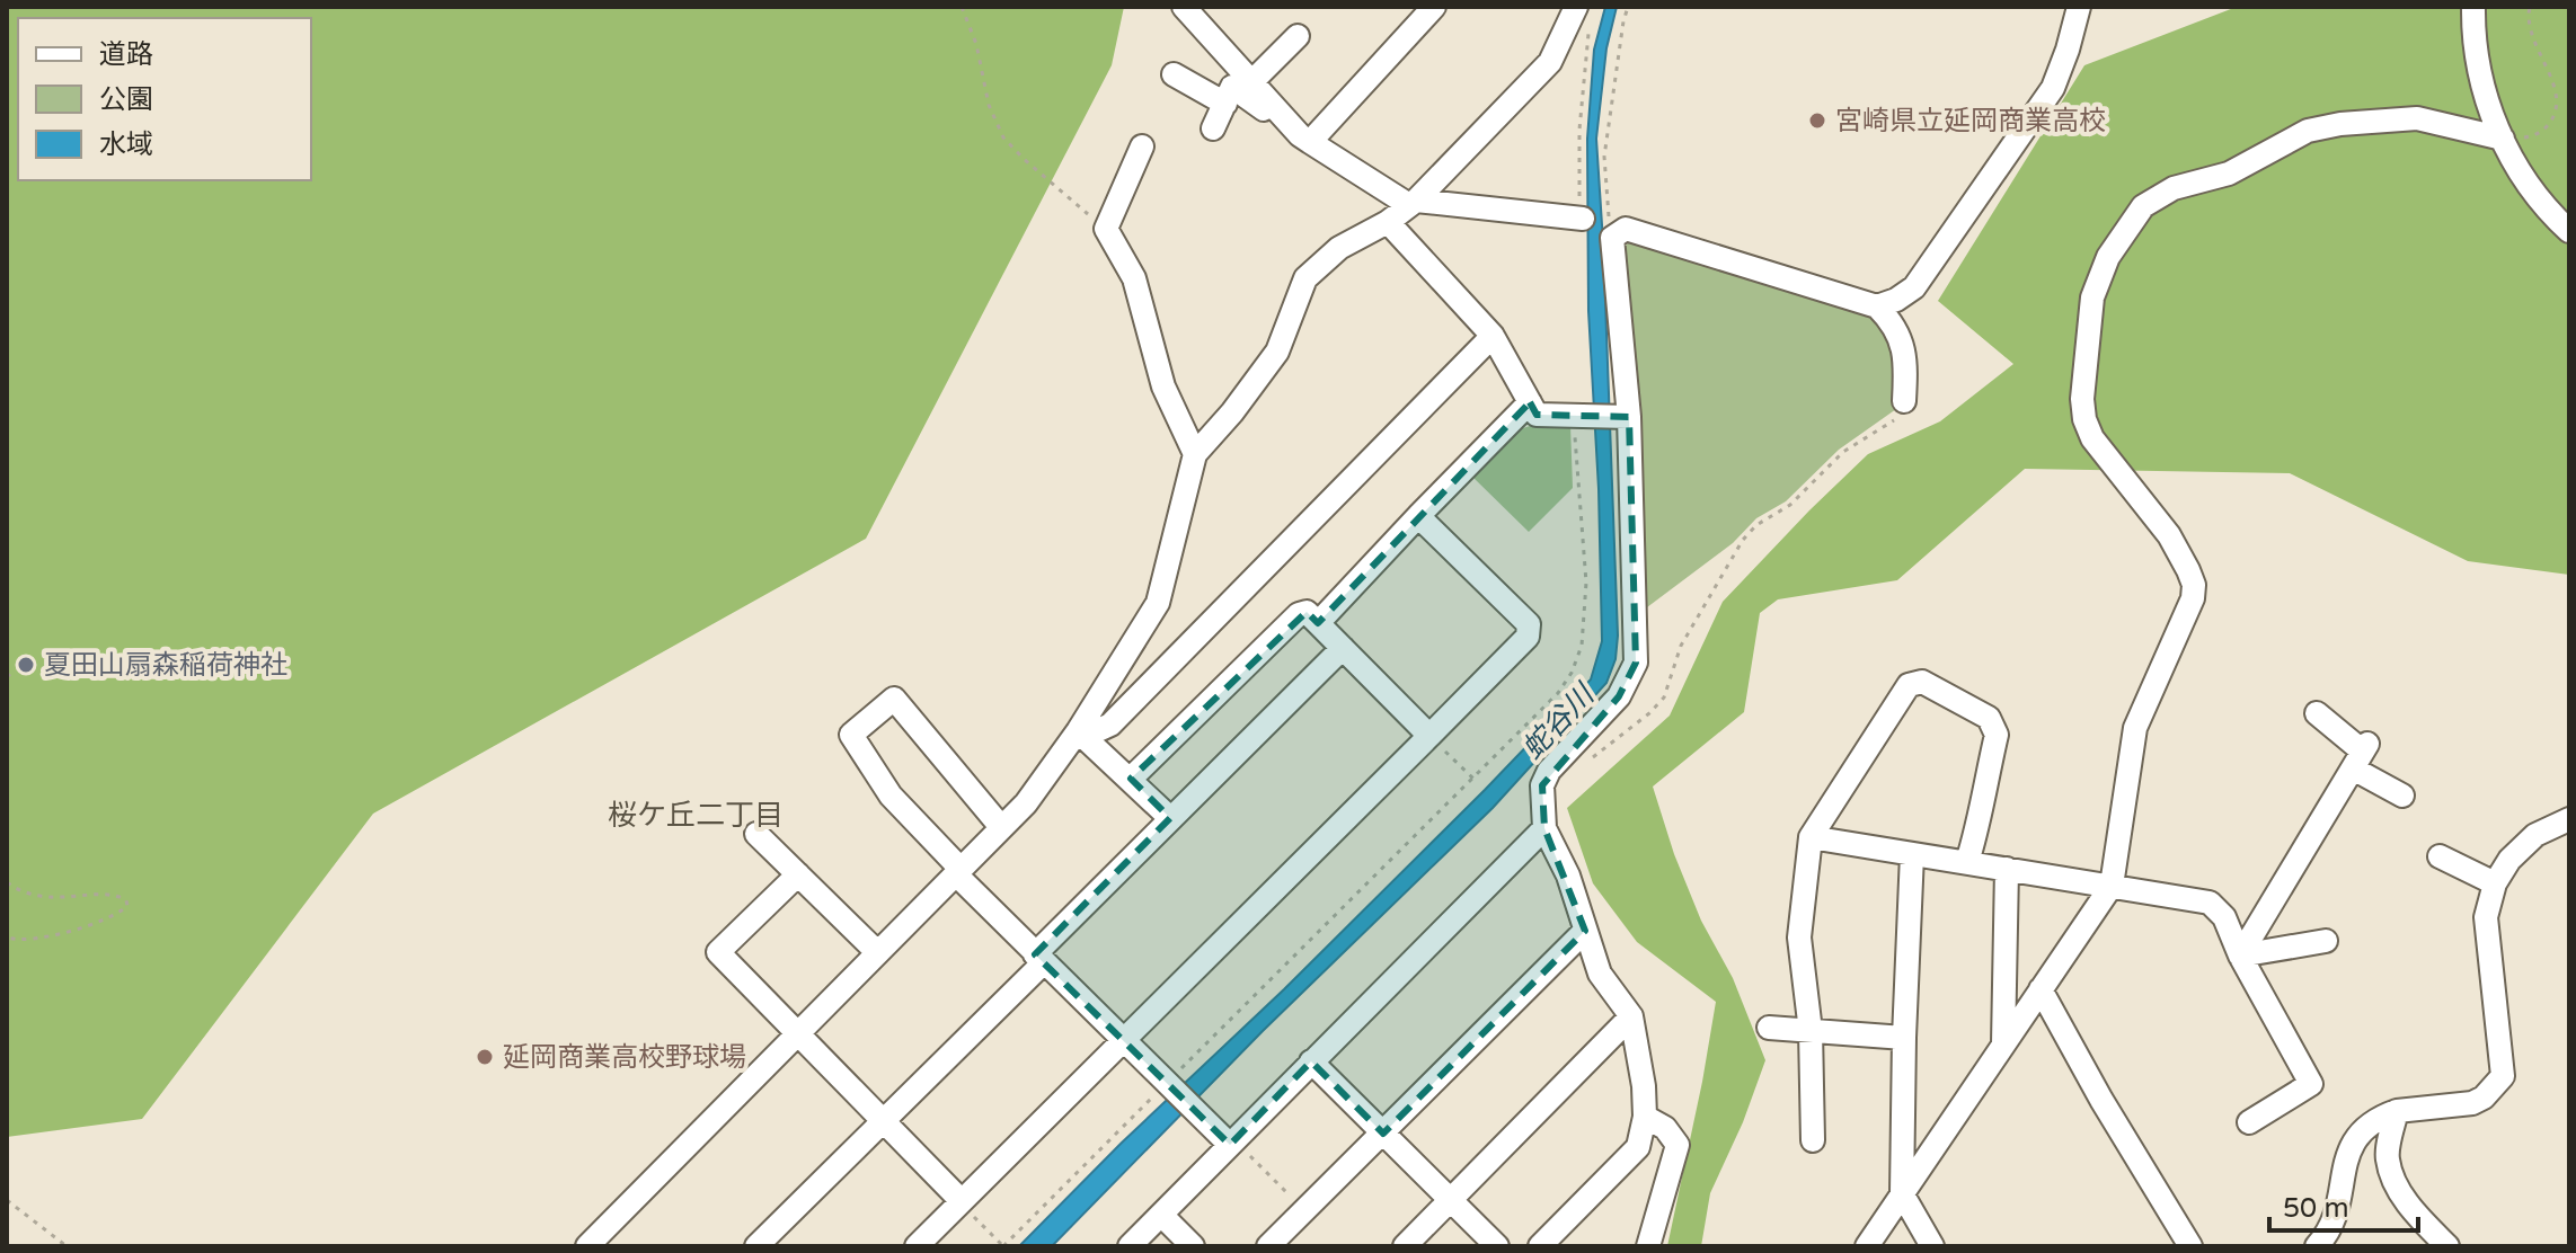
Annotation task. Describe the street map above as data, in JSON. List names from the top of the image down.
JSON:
{
  "districts": ["桜ケ丘二丁目"],
  "water": ["蛇谷川"],
  "places": ["宮崎県立延岡商業高校", "夏田山扇森稲荷神社", "延岡商業高校野球場"],
  "legend": ["道路", "公園", "水域"],
  "scale_bar": "50 m"
}
